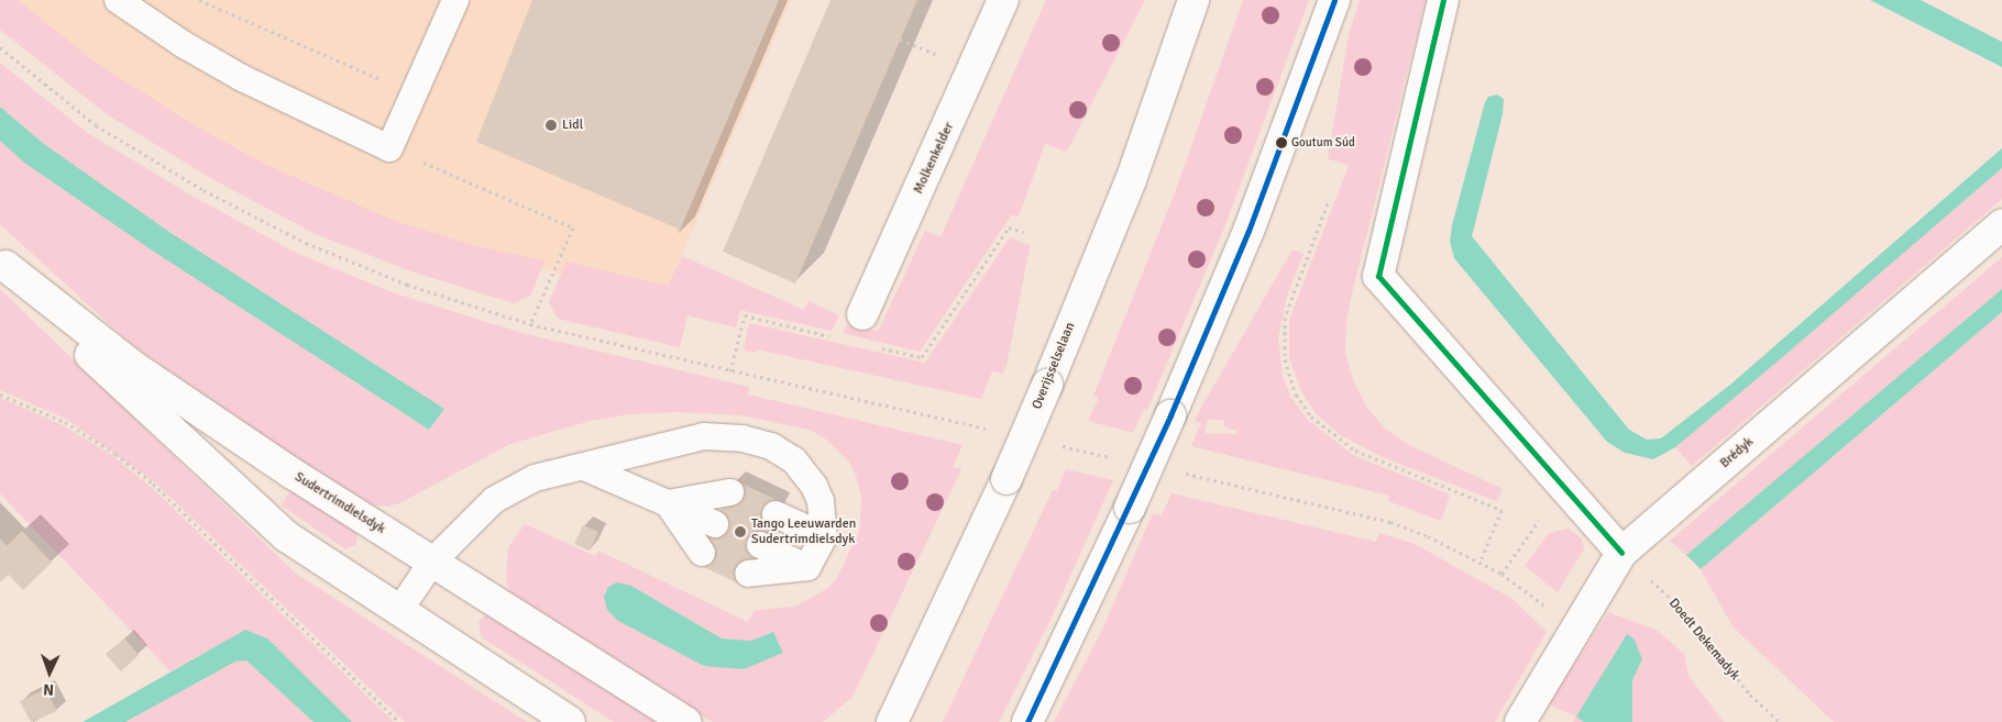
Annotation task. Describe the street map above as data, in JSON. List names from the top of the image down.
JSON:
{
  "streets": {
    "street": [
      "Molkenkelder",
      "Overijsselselaan",
      "Brédyk",
      "Sudertrimdielsdyk"
    ],
    "path": ["Doedt Dekemadyk"]
  },
  "crossings": [
    ["Brédyk", "Doedt Dekemadyk"]
  ],
  "places": ["Lidl", "Goutum Súd", "Tango Leeuwarden Sudertrimdielsdyk"],
  "north": "bottom"
}
